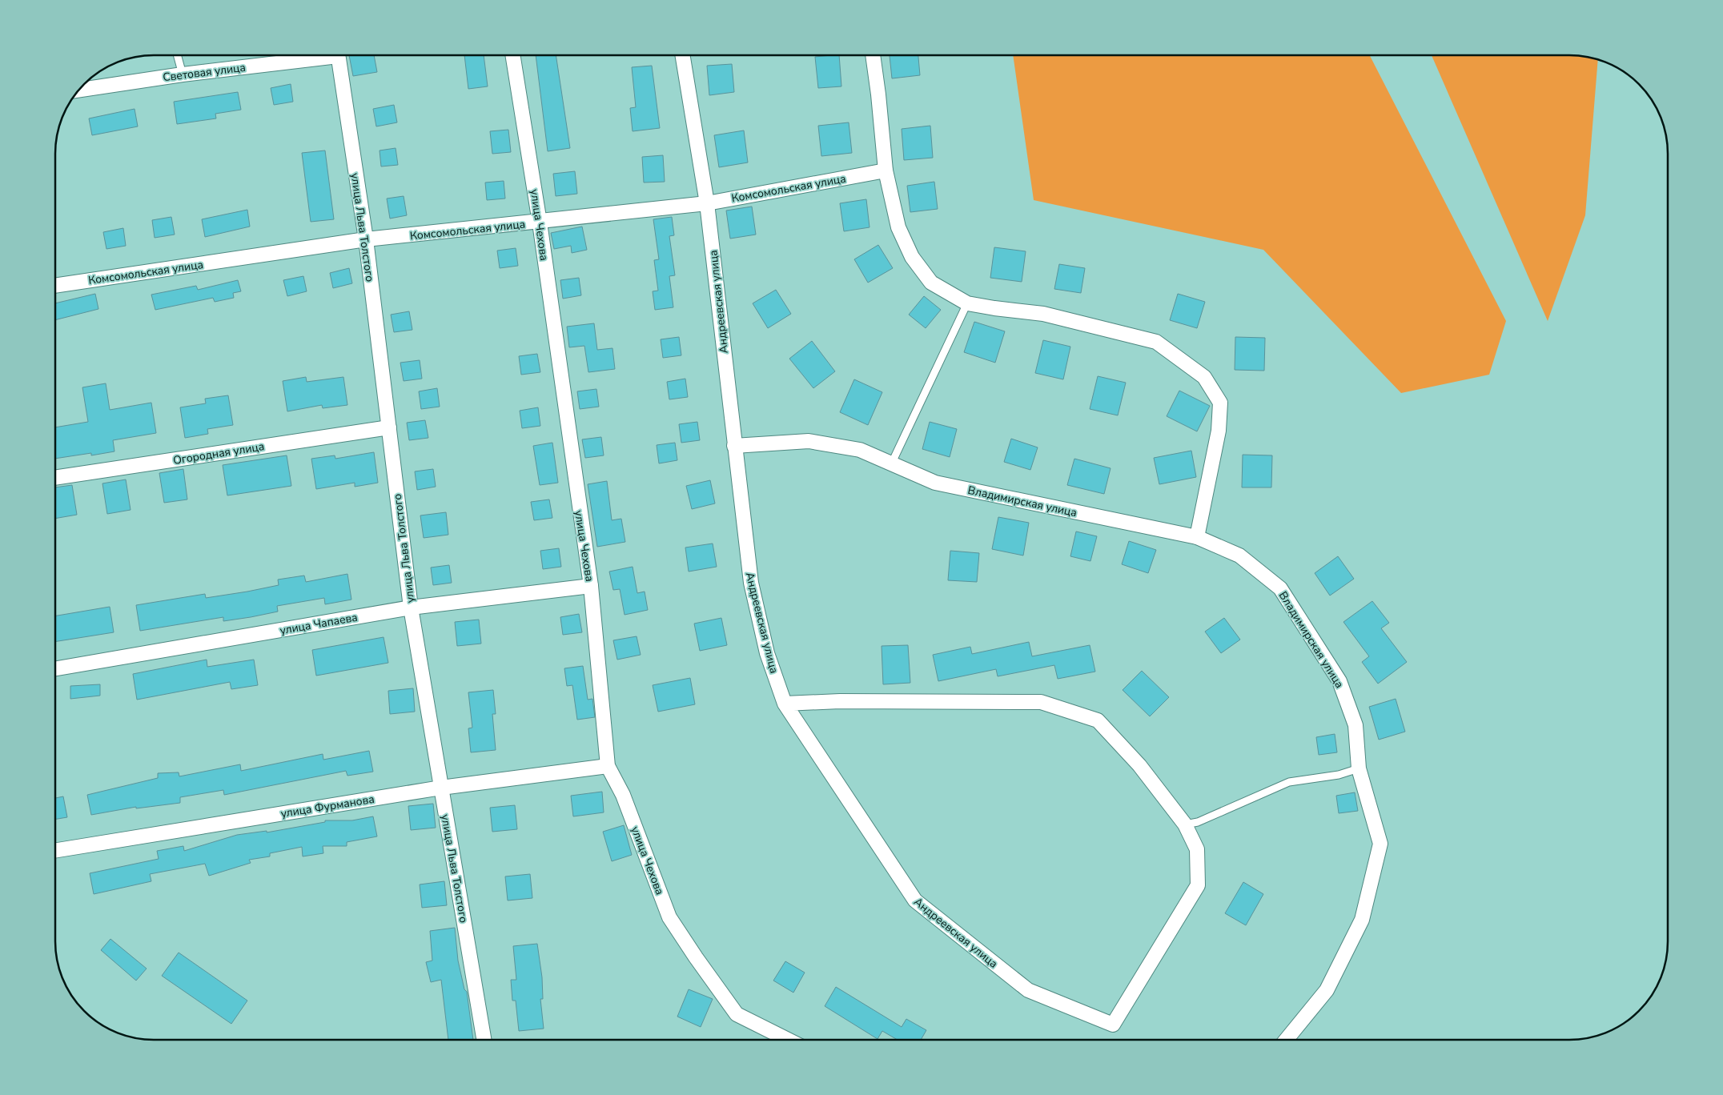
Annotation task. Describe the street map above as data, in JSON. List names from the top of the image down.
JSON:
{
  "streets": {
    "street": [
      "Световая улица",
      "Комсомольская улица",
      "улица Чехова",
      "улица Льва Толстого",
      "Андреевская улица",
      "Огородная улица",
      "Владимирская улица",
      "улица Чапаева",
      "улица Фурманова"
    ]
  },
  "crossings": [
    ["Комсомольская улица", "улица Чехова"],
    ["Комсомольская улица", "улица Льва Толстого"],
    ["Комсомольская улица", "Андреевская улица"],
    ["улица Чехова", "улица Чапаева"],
    ["улица Чехова", "улица Фурманова"],
    ["улица Льва Толстого", "Огородная улица"],
    ["улица Льва Толстого", "улица Чапаева"],
    ["улица Льва Толстого", "улица Фурманова"],
    ["Андреевская улица", "Владимирская улица"]
  ]
}
